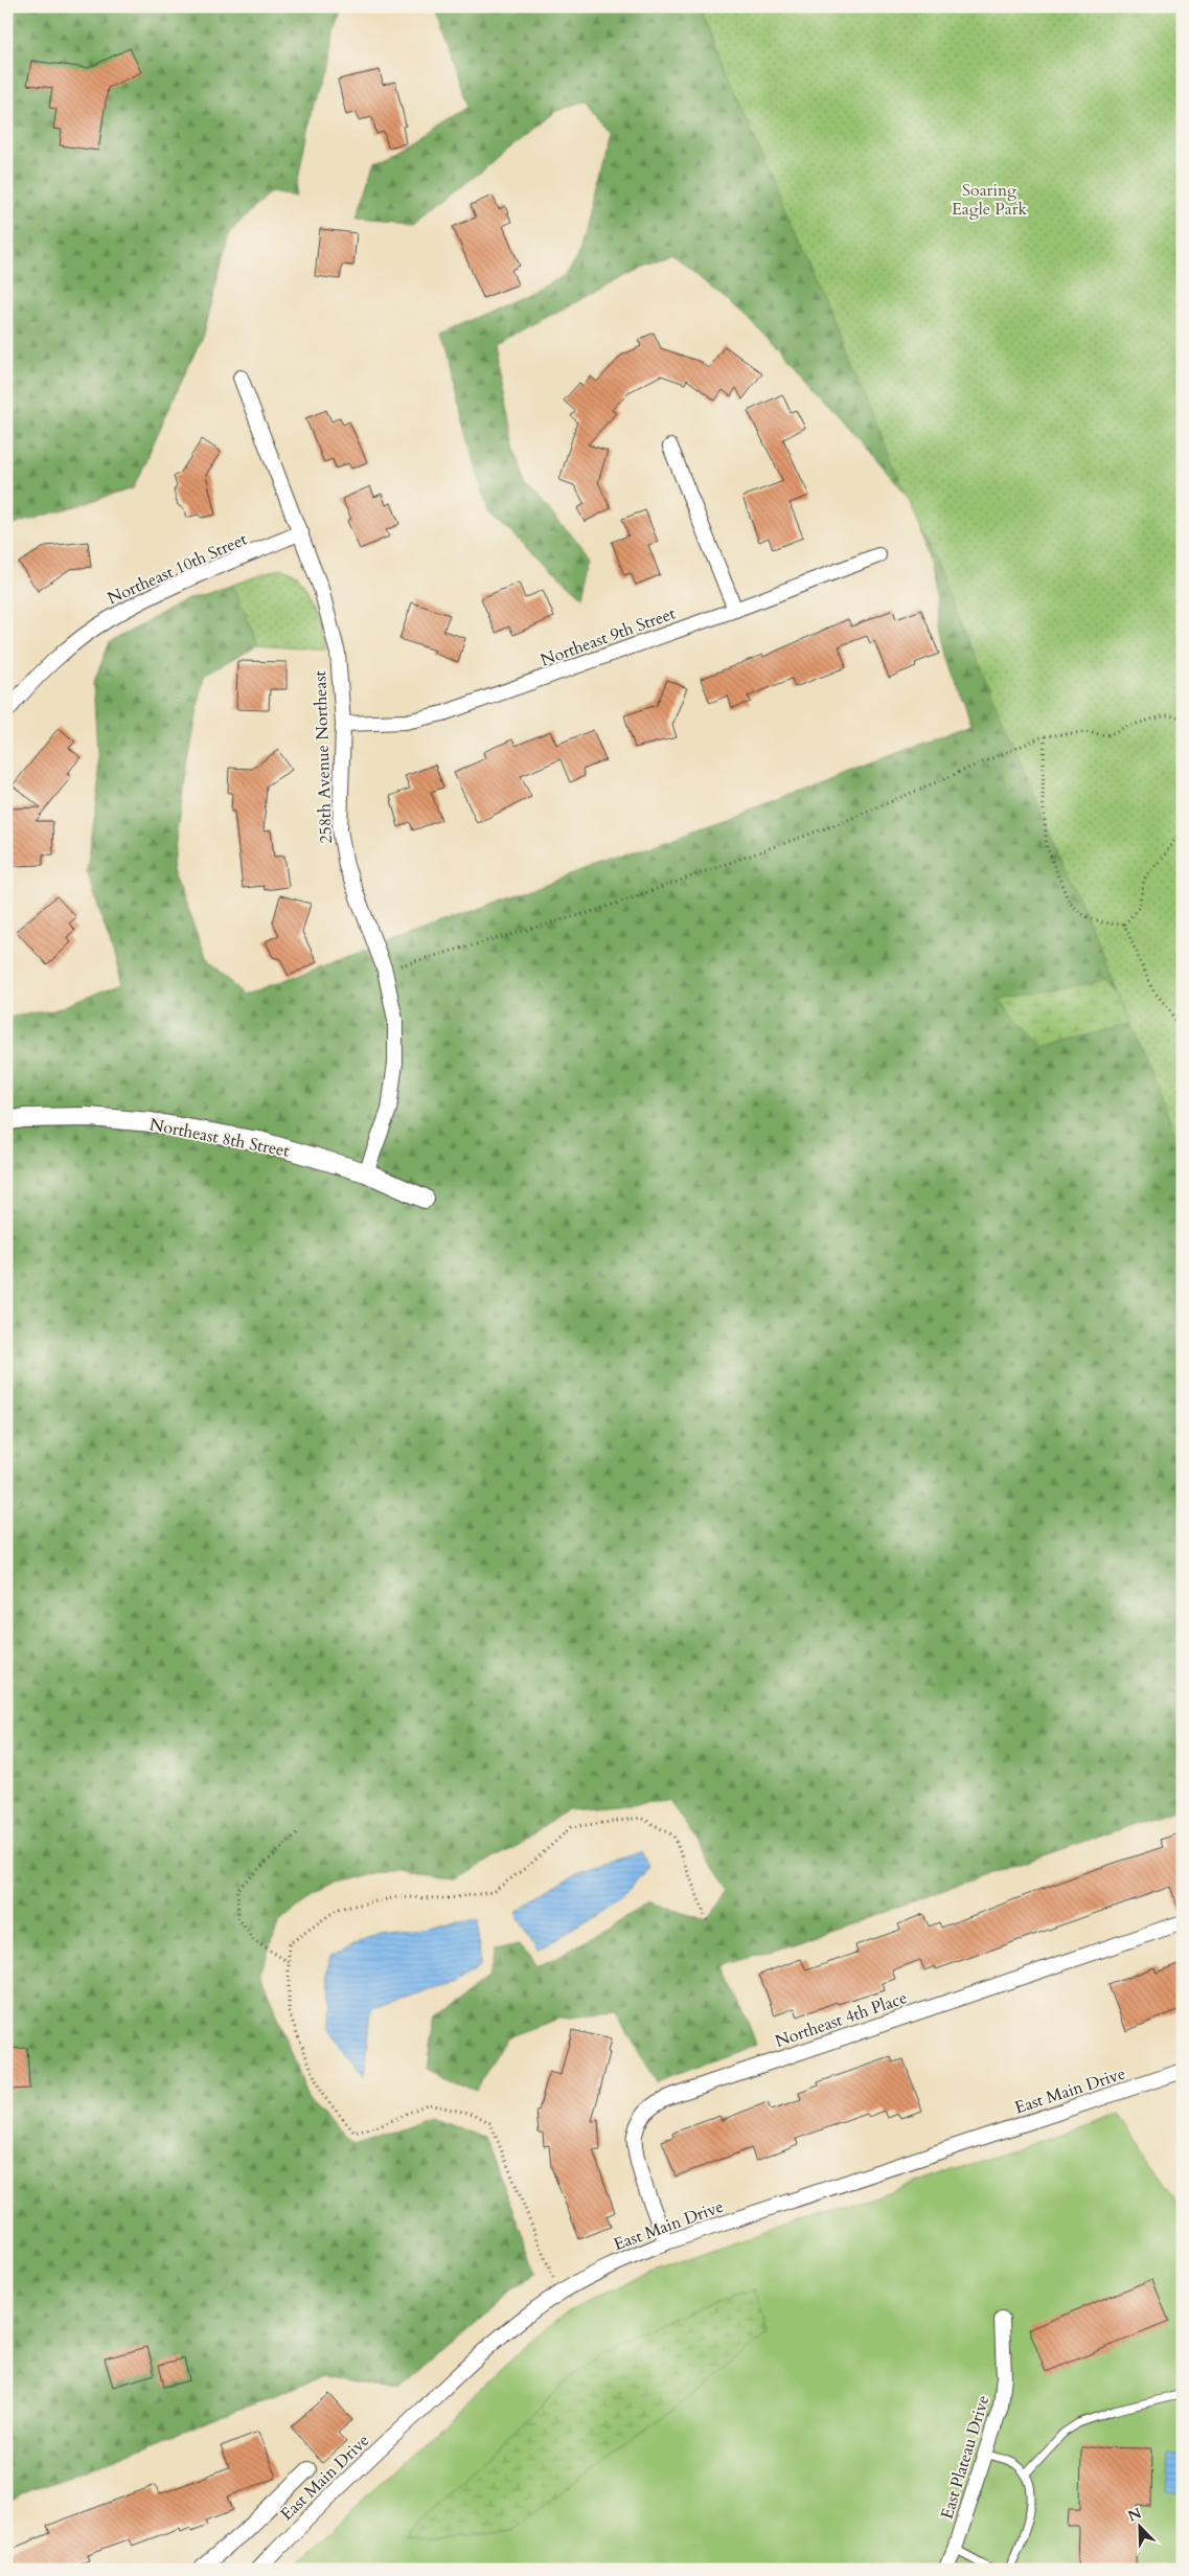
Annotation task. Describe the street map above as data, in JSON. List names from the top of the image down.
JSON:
{
  "streets": {
    "street": [
      "Northeast 10th Street",
      "Northeast 9th Street",
      "258th Avenue Northeast",
      "Northeast 8th Street",
      "Northeast 4th Place",
      "East Main Drive",
      "East Plateau Drive"
    ]
  },
  "crossings": [
    ["Northeast 10th Street", "258th Avenue Northeast"],
    ["Northeast 9th Street", "258th Avenue Northeast"],
    ["258th Avenue Northeast", "Northeast 8th Street"],
    ["Northeast 4th Place", "East Main Drive"]
  ],
  "parks": ["Soaring Eagle Park"],
  "north": "top left"
}
